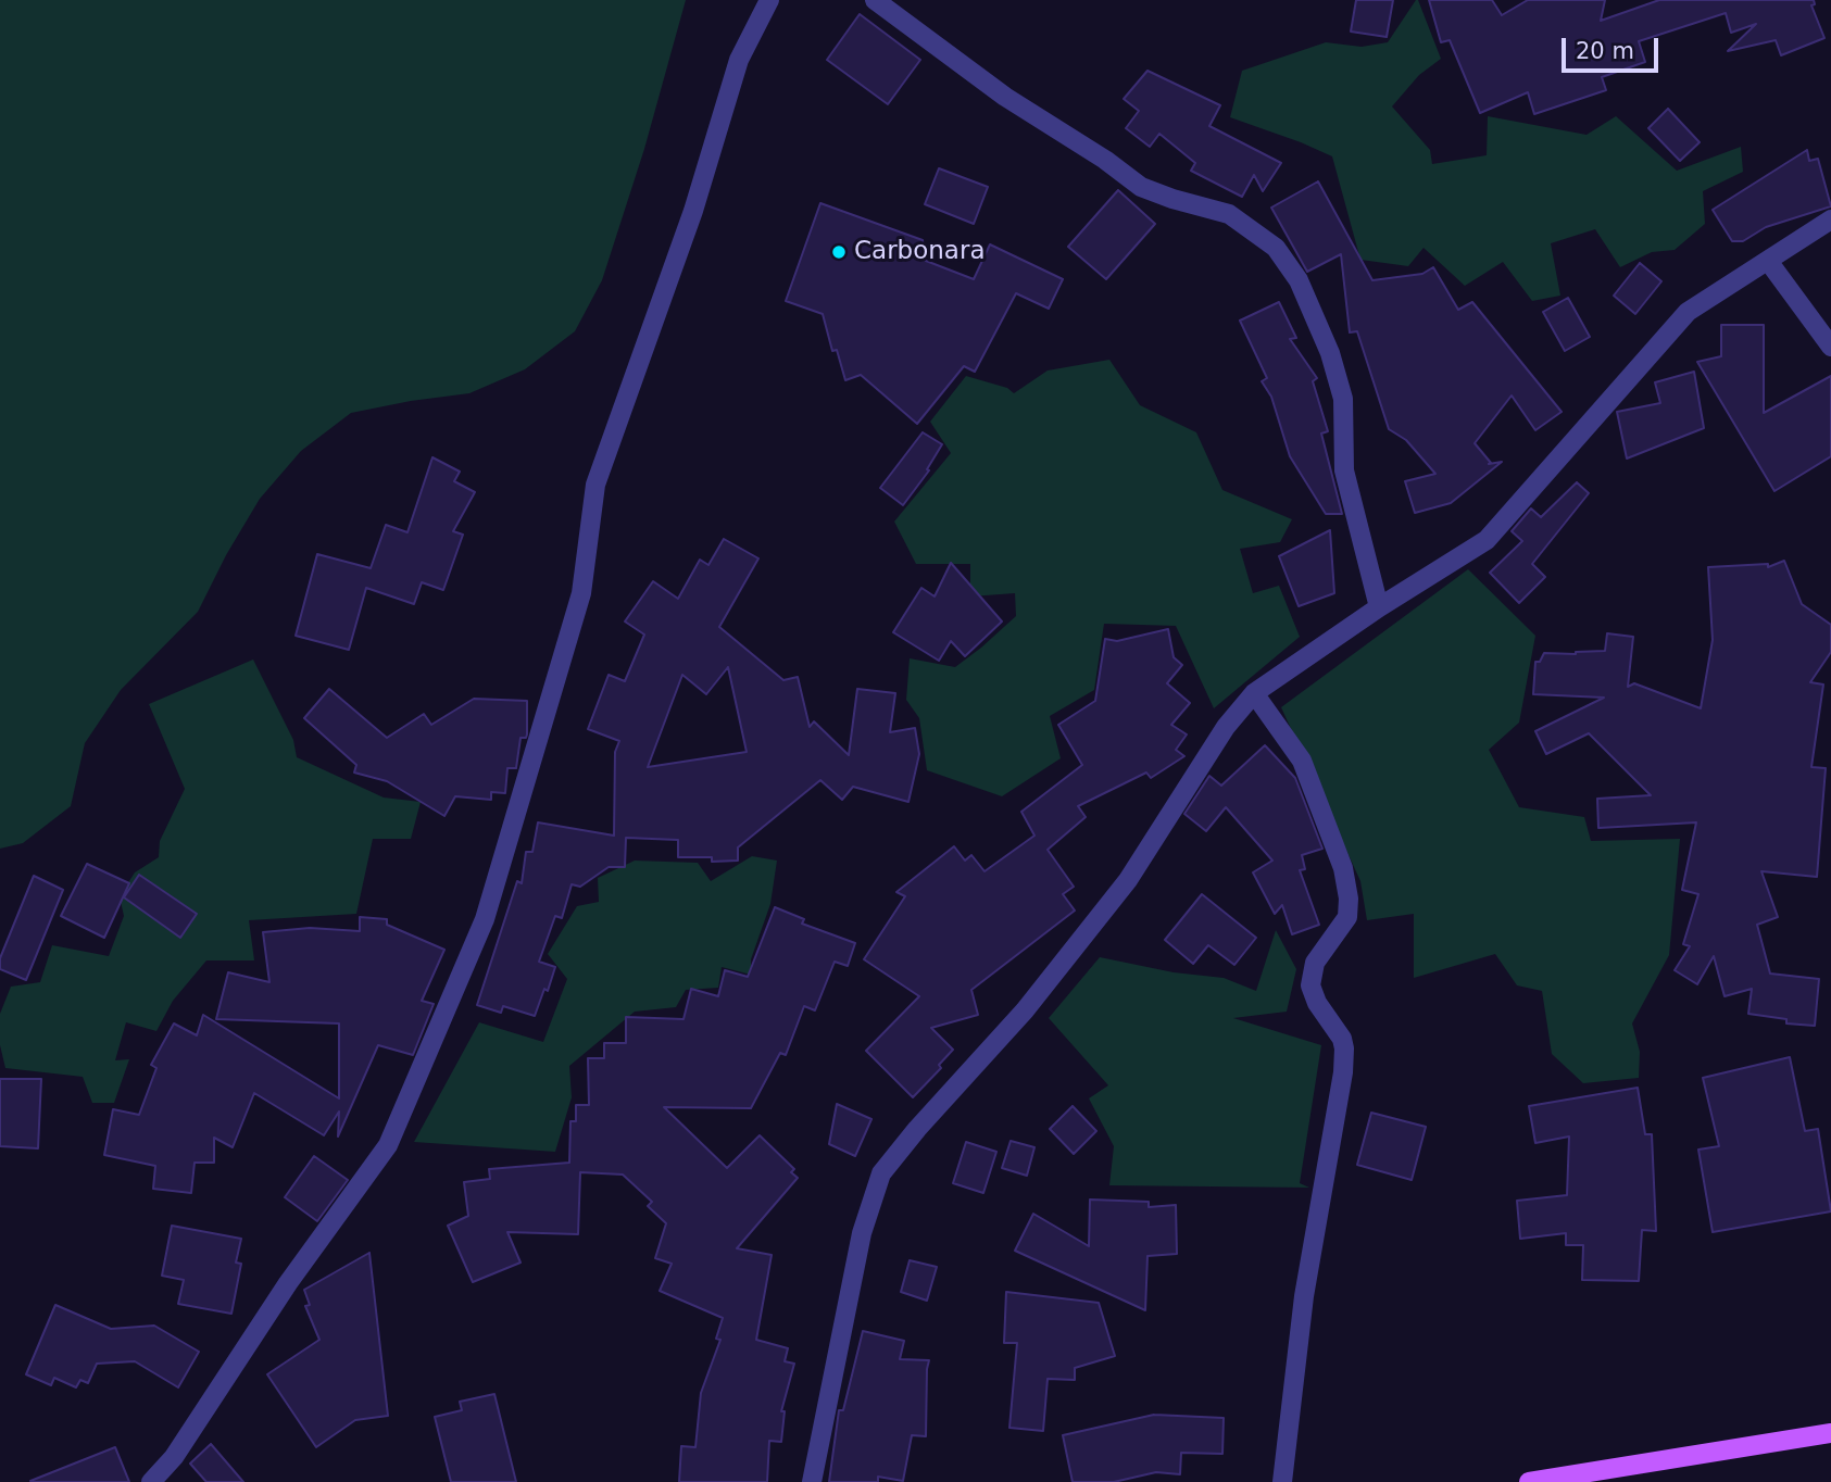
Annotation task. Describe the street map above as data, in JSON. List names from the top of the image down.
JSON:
{
  "places": ["Carbonara"],
  "scale_bar": "20 m"
}
